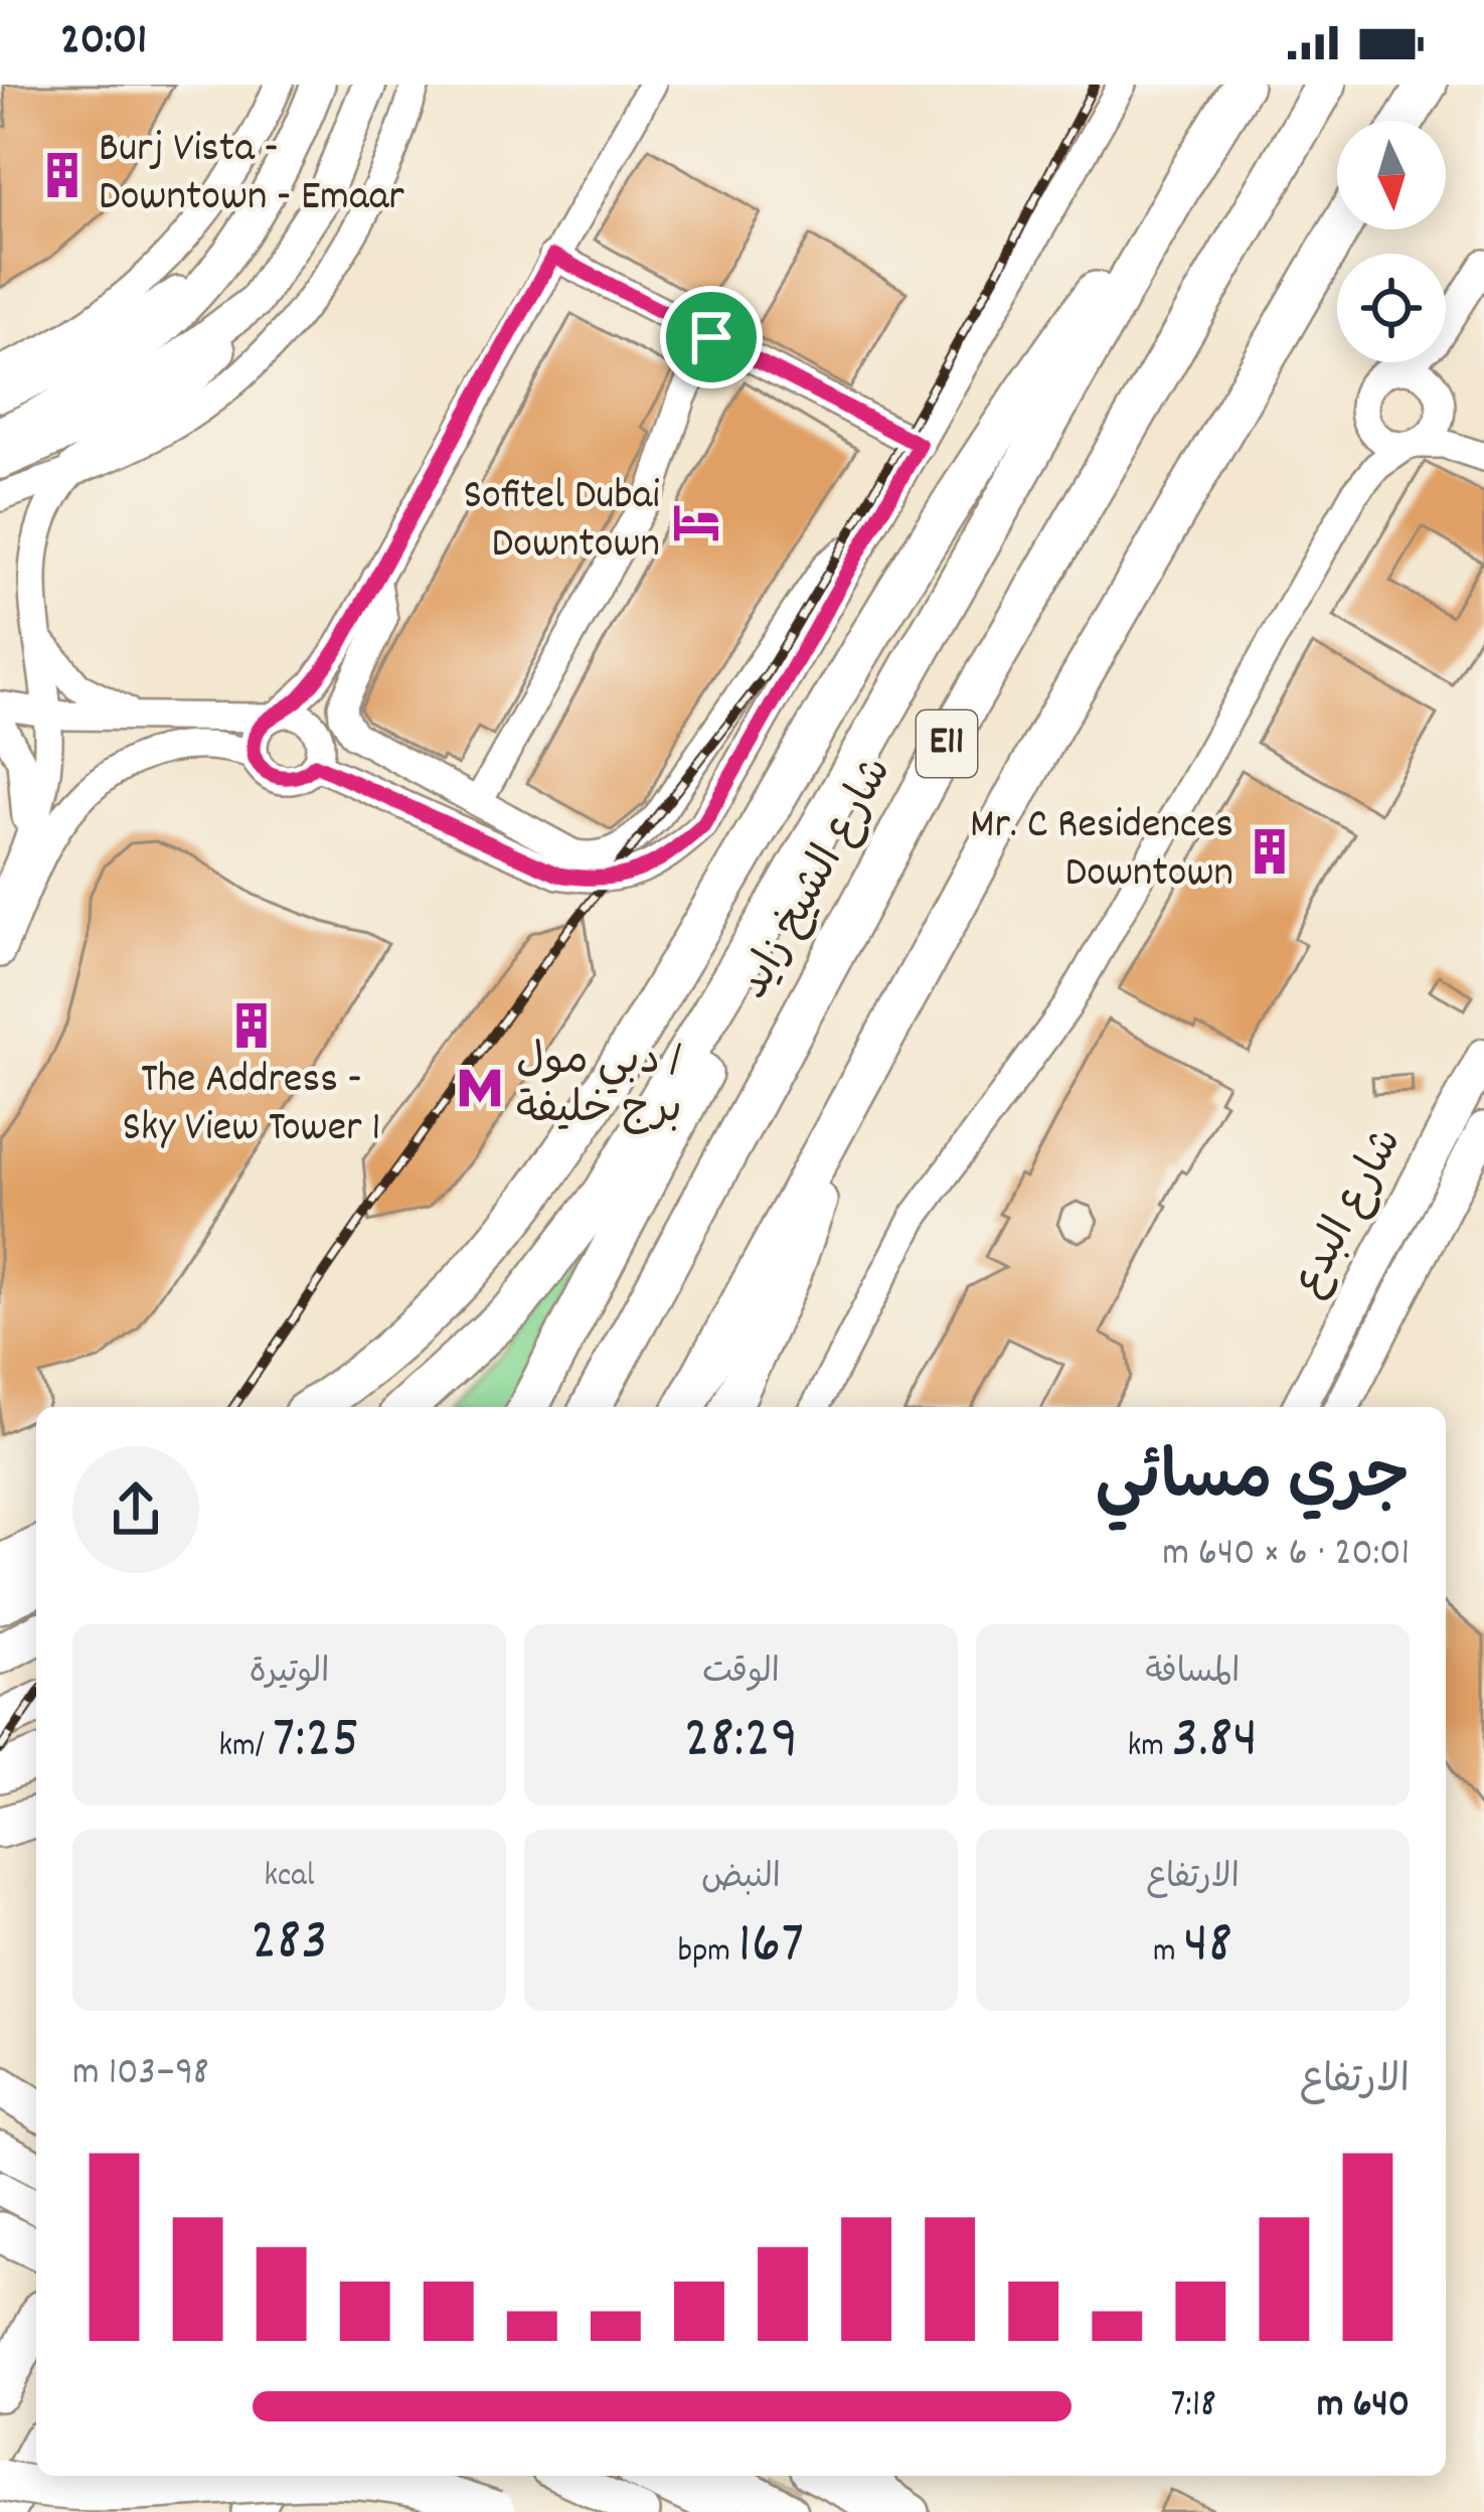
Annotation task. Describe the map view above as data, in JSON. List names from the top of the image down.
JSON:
{
  "streets": {
    "highway": ["E11", "شارع الشيخ زايد"],
    "main road": ["شارع البدع"]
  },
  "places": {
    "building": ["Burj Vista - Downtown - Emaar", "Mr. C Residences Downtown", "The Address - Sky View Tower 1"],
    "hotel": ["Sofitel Dubai Downtown"],
    "metro station": ["دبي مول / برج خليفة"]
  },
  "north": "bottom",
  "page": {
    "status": "20:01",
    "heading": ["جري مسائي", "20:01 · 6 × 640 m"],
    "stats": [
      ["المسافة", "3.84 km"],
      ["الوقت", "28:29"],
      ["الوتيرة", "7:25 /km"],
      ["الارتفاع", "48 m"],
      ["النبض", "167 bpm"],
      ["kcal", "283"]
    ],
    "chart": ["الارتفاع", "98–103 m"],
    "list": [
      {
        "name": "640 m",
        "note": "7:18"
      }
    ]
  }
}
